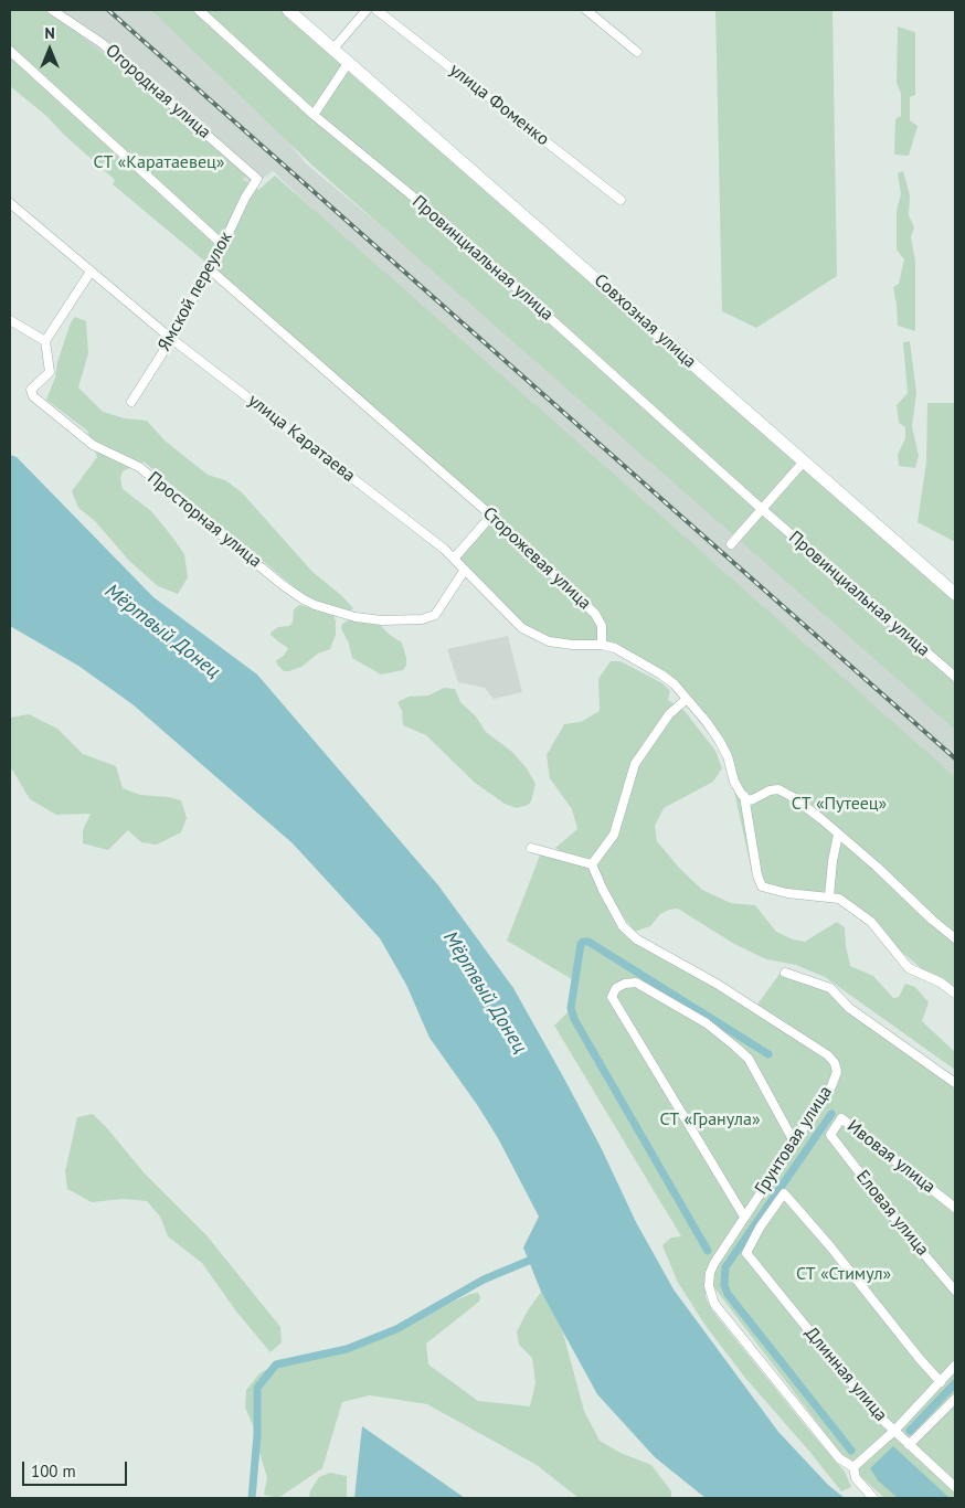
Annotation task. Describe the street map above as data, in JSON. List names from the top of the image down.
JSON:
{
  "streets": {
    "street": [
      "Огородная улица",
      "улица Фоменко",
      "Провинциальная улица",
      "Ямской переулок",
      "Совхозная улица",
      "улица Каратаева",
      "Просторная улица",
      "Сторожевая улица",
      "Грунтовая улица",
      "Ивовая улица",
      "Еловая улица",
      "Длинная улица"
    ]
  },
  "crossings": [
    ["Огородная улица", "Ямской переулок"],
    ["Ямской переулок", "улица Каратаева"],
    ["Ямской переулок", "Сторожевая улица"],
    ["улица Каратаева", "Просторная улица"],
    ["улица Каратаева", "Сторожевая улица"],
    ["Ивовая улица", "Еловая улица"]
  ],
  "water": ["Мёртвый Донец"],
  "parks": [
    "СТ «Каратаевец»",
    "СТ «Путеец»",
    "СТ «Гранула»",
    "СТ «Стимул»"
  ],
  "scale_bar": "100 m",
  "north": "top"
}
